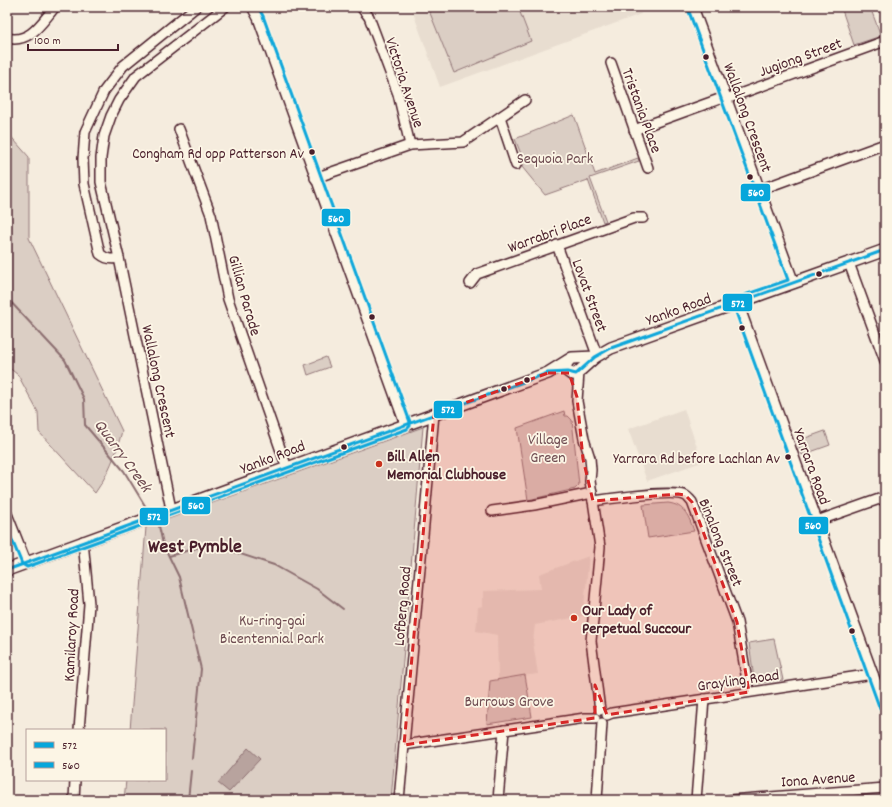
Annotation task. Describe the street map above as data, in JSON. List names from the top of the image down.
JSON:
{
  "streets": {
    "main road": ["Yanko Road"],
    "street": [
      "Jugiong Street",
      "Victoria Avenue",
      "Tristania Place",
      "Wallalong Crescent",
      "Warrabri Place",
      "Gillian Parade",
      "Lovat Street",
      "Yarrara Road",
      "Binalong Street",
      "Lofberg Road",
      "Kamilaroy Road",
      "Grayling Road",
      "Iona Avenue"
    ]
  },
  "crossings": [
    ["Jugiong Street", "Tristania Place"],
    ["Jugiong Street", "Wallalong Crescent"],
    ["Wallalong Crescent", "Yanko Road"],
    ["Warrabri Place", "Lovat Street"],
    ["Gillian Parade", "Yanko Road"],
    ["Lovat Street", "Yanko Road"],
    ["Yanko Road", "Yarrara Road"],
    ["Yanko Road", "Lofberg Road"],
    ["Yanko Road", "Kamilaroy Road"],
    ["Yarrara Road", "Grayling Road"],
    ["Binalong Street", "Grayling Road"],
    ["Lofberg Road", "Grayling Road"]
  ],
  "districts": ["West Pymble"],
  "water": ["Quarry Creek"],
  "parks": [
    "Sequoia Park",
    "Village Green",
    "Ku-ring-gai Bicentennial Park",
    "Burrows Grove"
  ],
  "places": [
    "Congham Rd opp Patterson Av",
    "Yarrara Rd before Lachlan Av",
    "Bill Allen Memorial Clubhouse",
    "Our Lady of Perpetual Succour"
  ],
  "lines": ["transit line 560", "transit line 572"],
  "legend": ["572", "560"],
  "scale_bar": "100 m"
}
